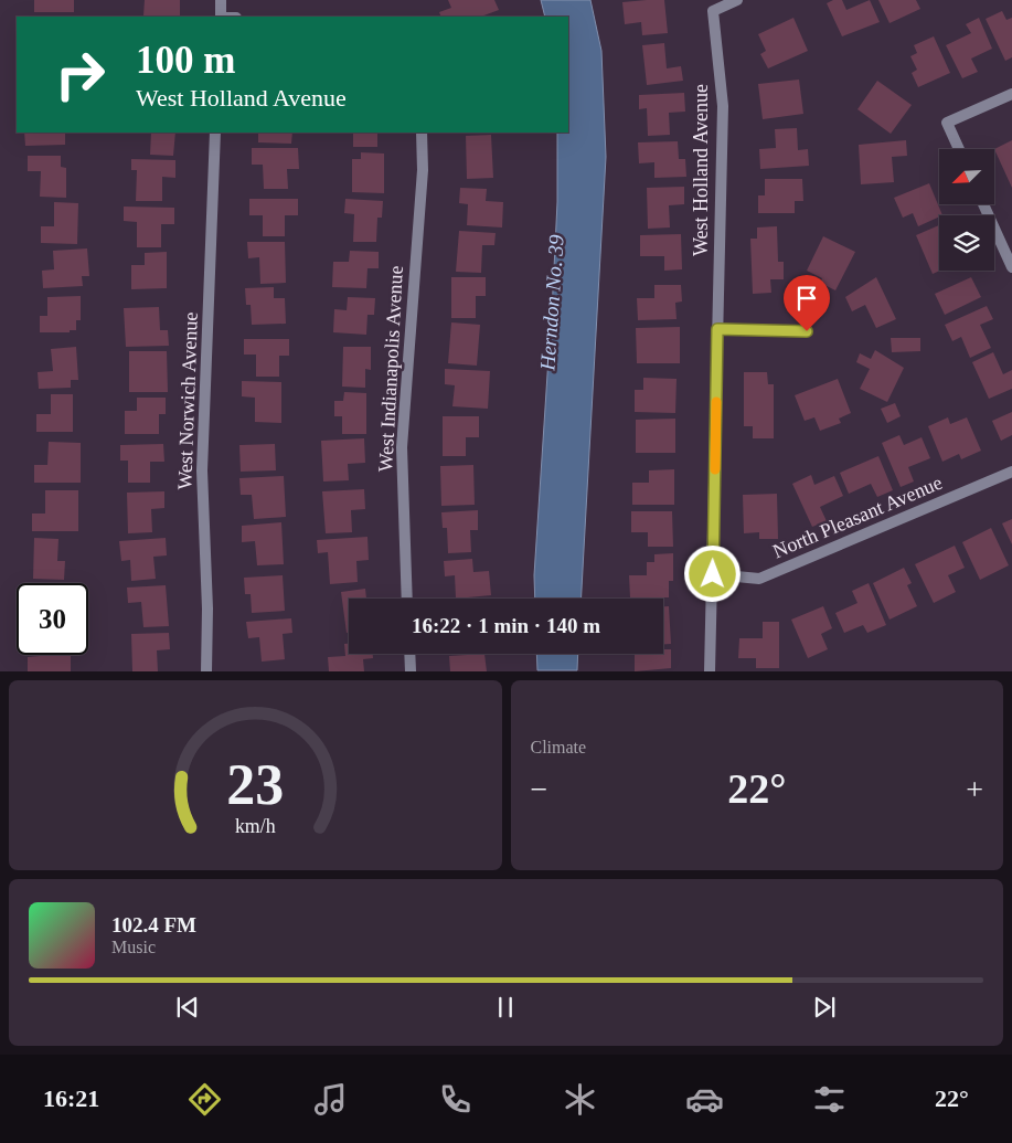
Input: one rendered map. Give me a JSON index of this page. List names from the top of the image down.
{
  "streets": {
    "street": [
      "West Holland Avenue",
      "West Indianapolis Avenue",
      "West Norwich Avenue",
      "North Pleasant Avenue"
    ]
  },
  "crossings": [
    ["West Holland Avenue", "North Pleasant Avenue"]
  ],
  "water": ["Herndon No. 39"],
  "north": "bottom left",
  "page": {
    "turn": ["100 m", "West Holland Avenue"],
    "limit": "30",
    "trip": "16:22 · 1 min · 140 m",
    "tile": "Climate",
    "heat": ["−", "22°", "+"],
    "song": ["102.4 FM", "Music"],
    "tabs": ["16:21", "22°"],
    "gauge": ["23", "km/h"]
  }
}
